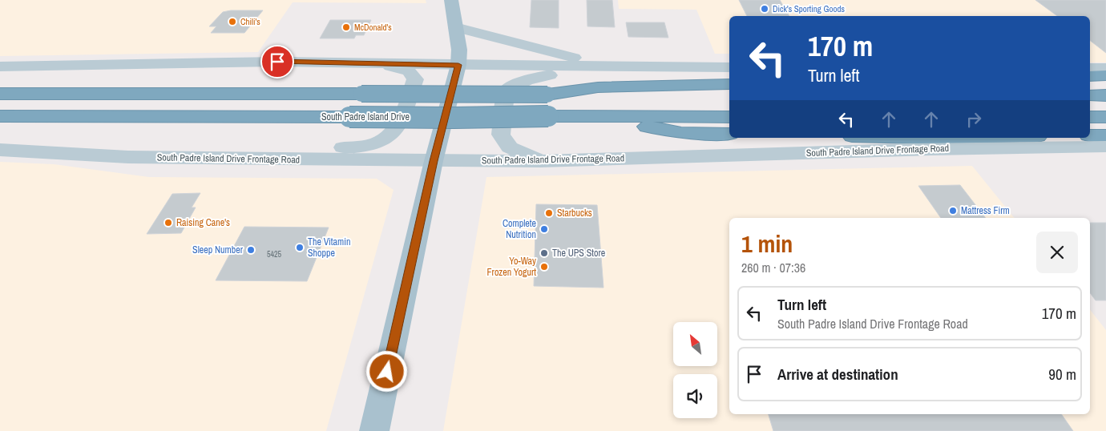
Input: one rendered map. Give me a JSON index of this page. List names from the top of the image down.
{
  "streets": {
    "highway": ["South Padre Island Drive"],
    "main road": ["South Padre Island Drive Frontage Road"]
  },
  "places": [
    "Dick's Sporting Goods",
    "Chili's",
    "McDonald's",
    "Mattress Firm",
    "Starbucks",
    "Raising Cane's",
    "Complete Nutrition",
    "The Vitamin Shoppe",
    "Sleep Number",
    "The UPS Store",
    "Yo-Way Frozen Yogurt"
  ],
  "house_numbers": ["5425"],
  "north": "top left",
  "page": {
    "turn": ["170 m", "Turn left"],
    "heading": ["1 min", "260 m · 07:36"],
    "list": [
      {
        "name": "Turn left",
        "note": "South Padre Island Drive Frontage Road",
        "value": "170 m"
      },
      {
        "name": "Arrive at destination",
        "value": "90 m"
      }
    ]
  }
}
